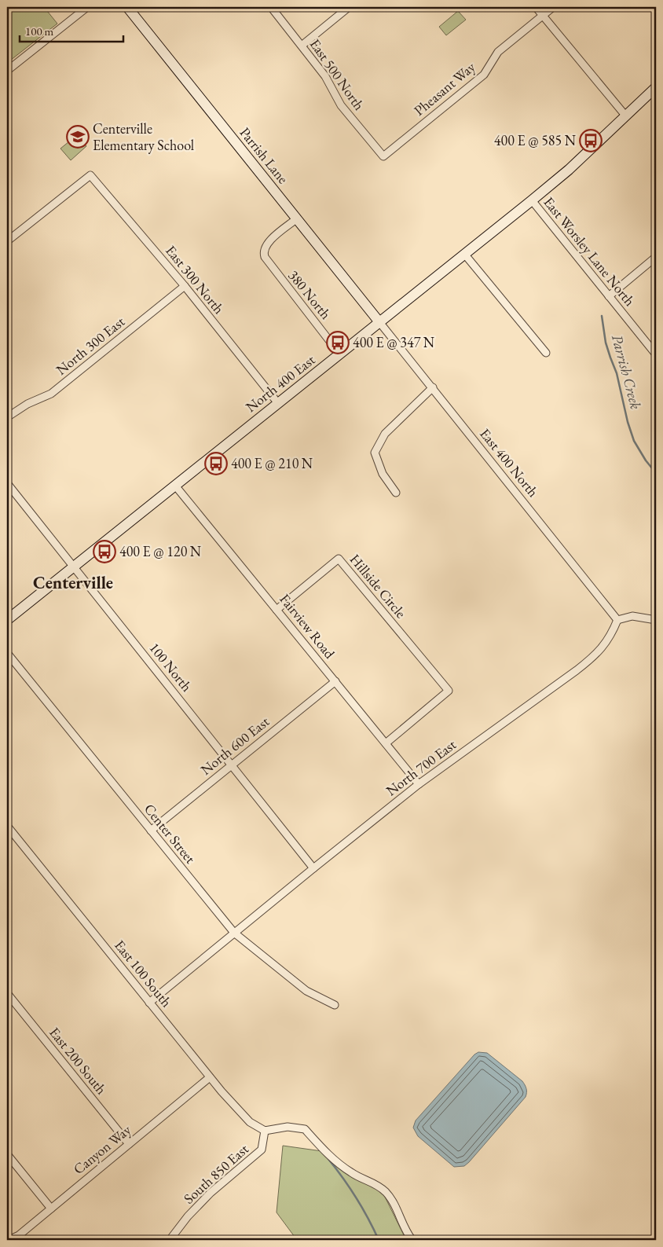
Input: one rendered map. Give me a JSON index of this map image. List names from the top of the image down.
{
  "streets": {
    "street": [
      "East 500 North",
      "Pheasant Way",
      "Parrish Lane",
      "East Worsley Lane North",
      "East 300 North",
      "380 North",
      "North 300 East",
      "North 400 East",
      "East 400 North",
      "Hillside Circle",
      "Fairview Road",
      "100 North",
      "North 600 East",
      "North 700 East",
      "Center Street",
      "East 100 South",
      "East 200 South",
      "Canyon Way",
      "South 850 East"
    ]
  },
  "crossings": [
    ["East 500 North", "Pheasant Way"],
    ["Parrish Lane", "380 North"],
    ["Parrish Lane", "North 400 East"],
    ["Parrish Lane", "East 400 North"],
    ["East Worsley Lane North", "North 400 East"],
    ["East 300 North", "North 300 East"],
    ["East 300 North", "North 400 East"],
    ["380 North", "North 400 East"],
    ["North 400 East", "East 400 North"],
    ["North 400 East", "Fairview Road"],
    ["North 400 East", "100 North"],
    ["East 400 North", "North 700 East"],
    ["Hillside Circle", "Fairview Road"],
    ["Fairview Road", "North 600 East"],
    ["Fairview Road", "North 700 East"],
    ["100 North", "North 600 East"],
    ["100 North", "North 700 East"],
    ["North 600 East", "Center Street"],
    ["North 700 East", "Center Street"],
    ["North 700 East", "East 100 South"],
    ["East 100 South", "Canyon Way"],
    ["East 100 South", "South 850 East"],
    ["East 200 South", "Canyon Way"]
  ],
  "districts": ["Centerville"],
  "water": ["Parrish Creek"],
  "places": {
    "school or university": ["Centerville Elementary School"],
    "bus stop": [
      "400 E @ 585 N",
      "400 E @ 347 N",
      "400 E @ 210 N",
      "400 E @ 120 N"
    ]
  },
  "scale_bar": "100 m"
}
